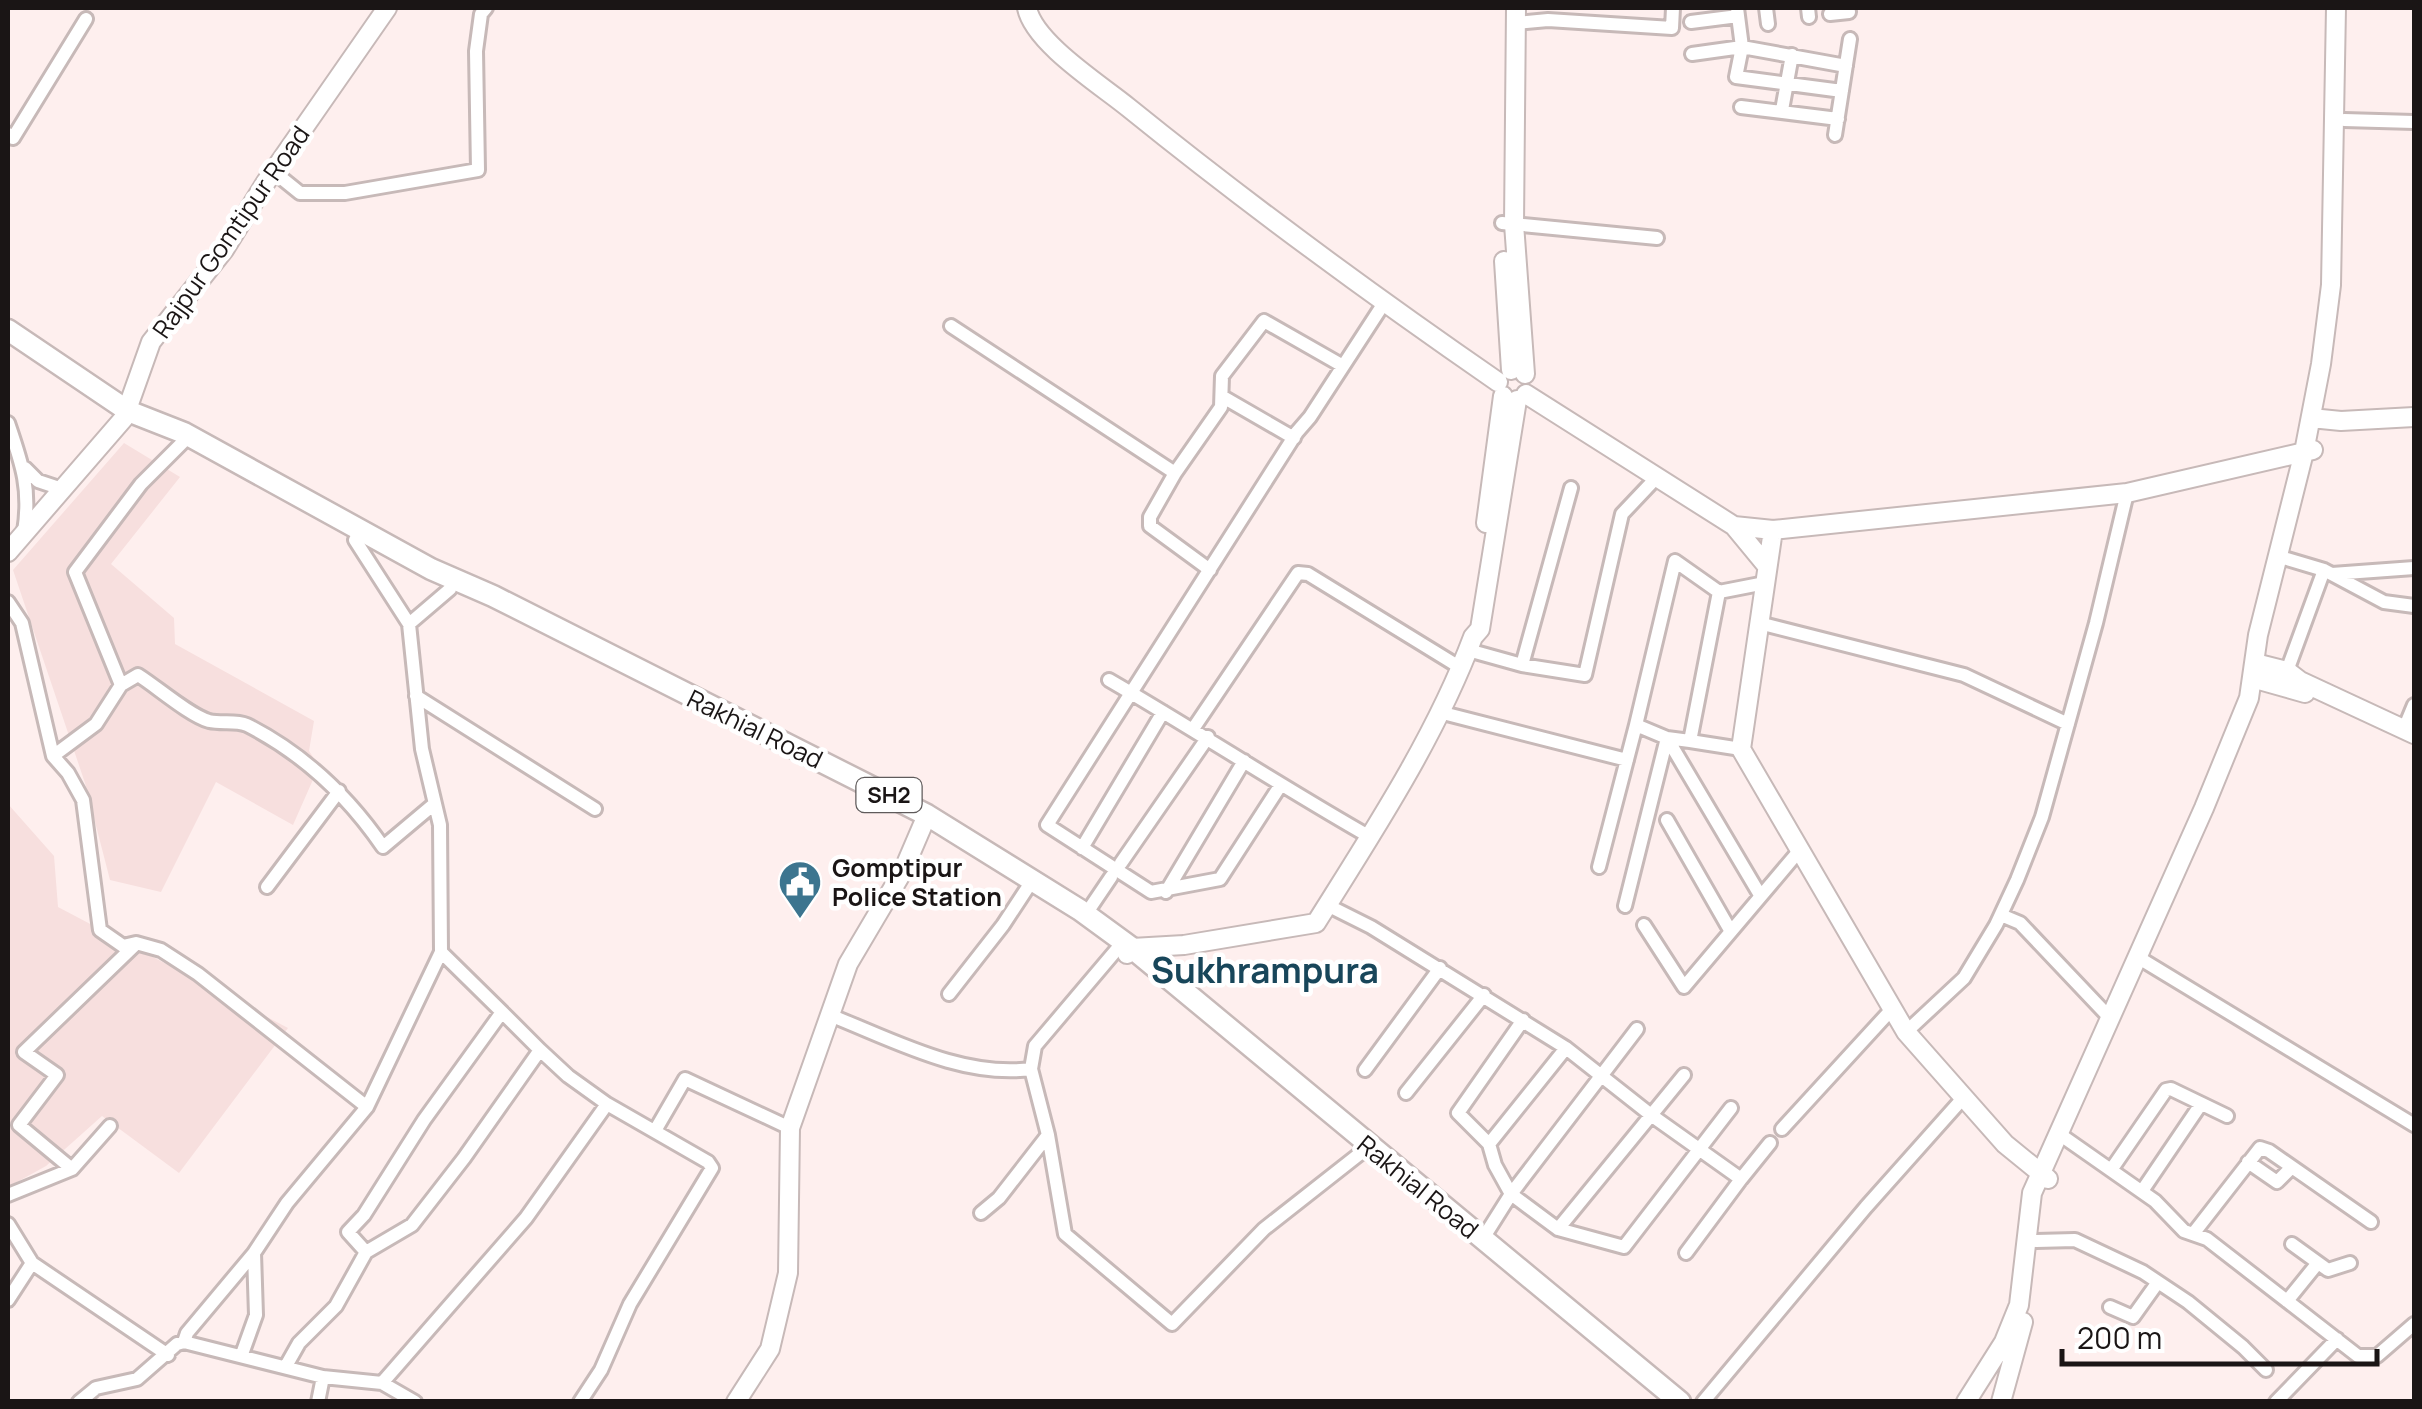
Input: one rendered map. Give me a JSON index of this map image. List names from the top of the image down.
{
  "streets": {
    "main road": ["Rakhial Road", "SH2"],
    "street": ["Rajpur Gomtipur Road"]
  },
  "crossings": [
    ["Rajpur Gomtipur Road", "Rakhial Road"]
  ],
  "districts": ["Sukhrampura"],
  "places": {
    "public building": ["Gomptipur Police Station"]
  },
  "scale_bar": "200 m"
}
